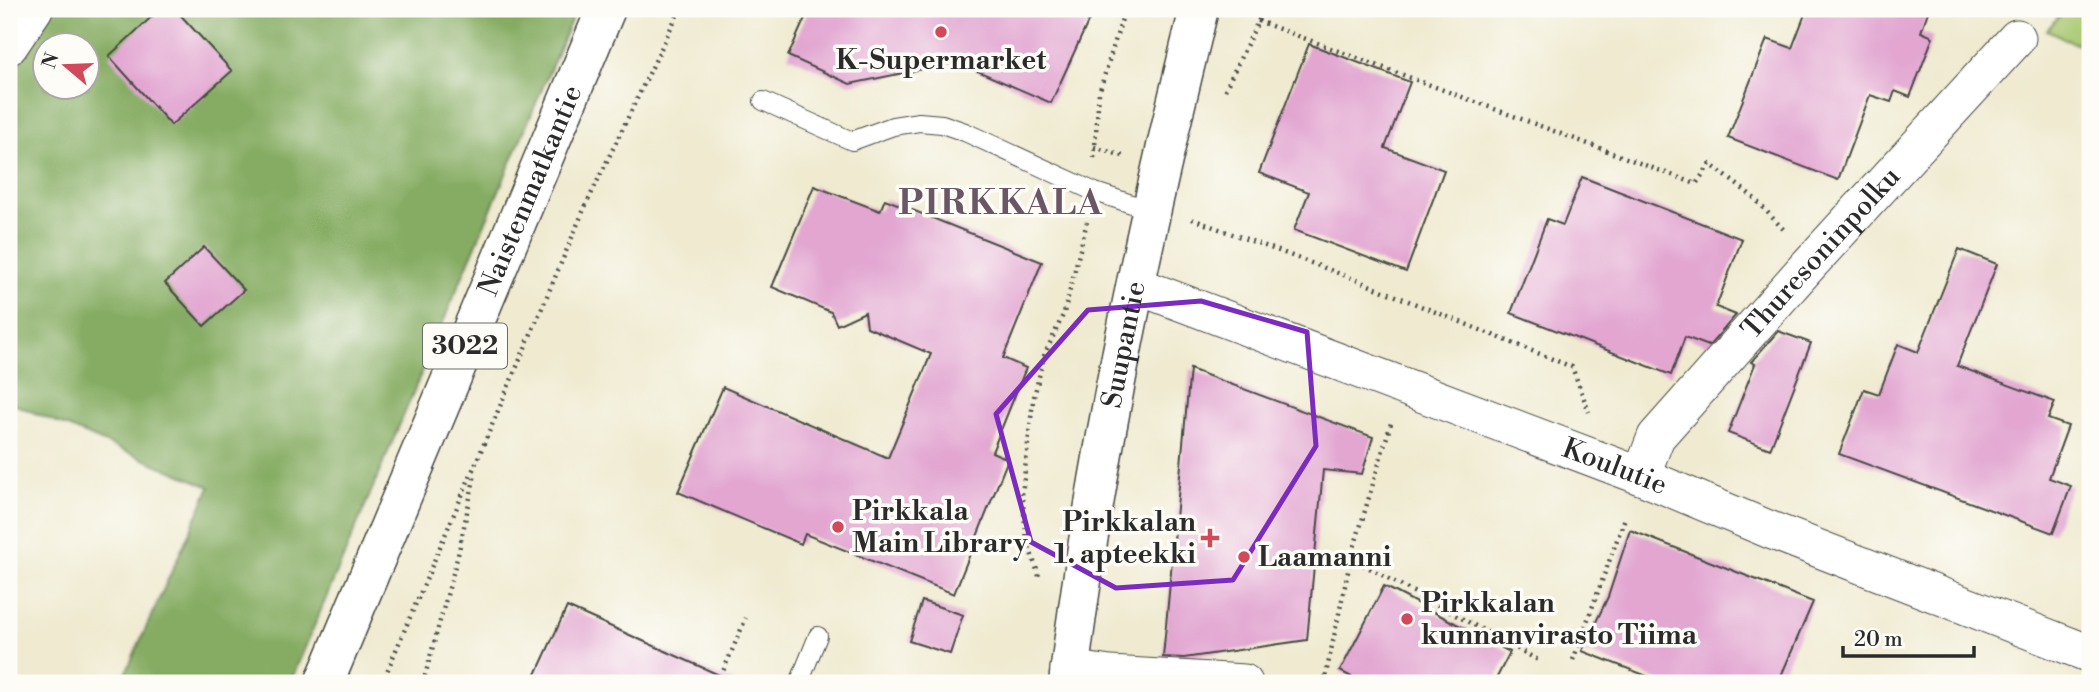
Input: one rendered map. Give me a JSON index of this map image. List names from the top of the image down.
{
  "streets": {
    "main road": ["Naistenmatkantie", "Suupantie", "3022"],
    "street": ["Thuresoninpolku", "Koulutie"]
  },
  "crossings": [
    ["Thuresoninpolku", "Koulutie"],
    ["Suupantie", "Koulutie"]
  ],
  "districts": ["PIRKKALA"],
  "places": {
    "other": [
      "K-Supermarket",
      "Pirkkala Main Library",
      "Laamanni",
      "Pirkkalan kunnanvirasto Tiima"
    ],
    "health": ["Pirkkalan 1. apteekki"]
  },
  "scale_bar": "20 m",
  "north": "left"
}
